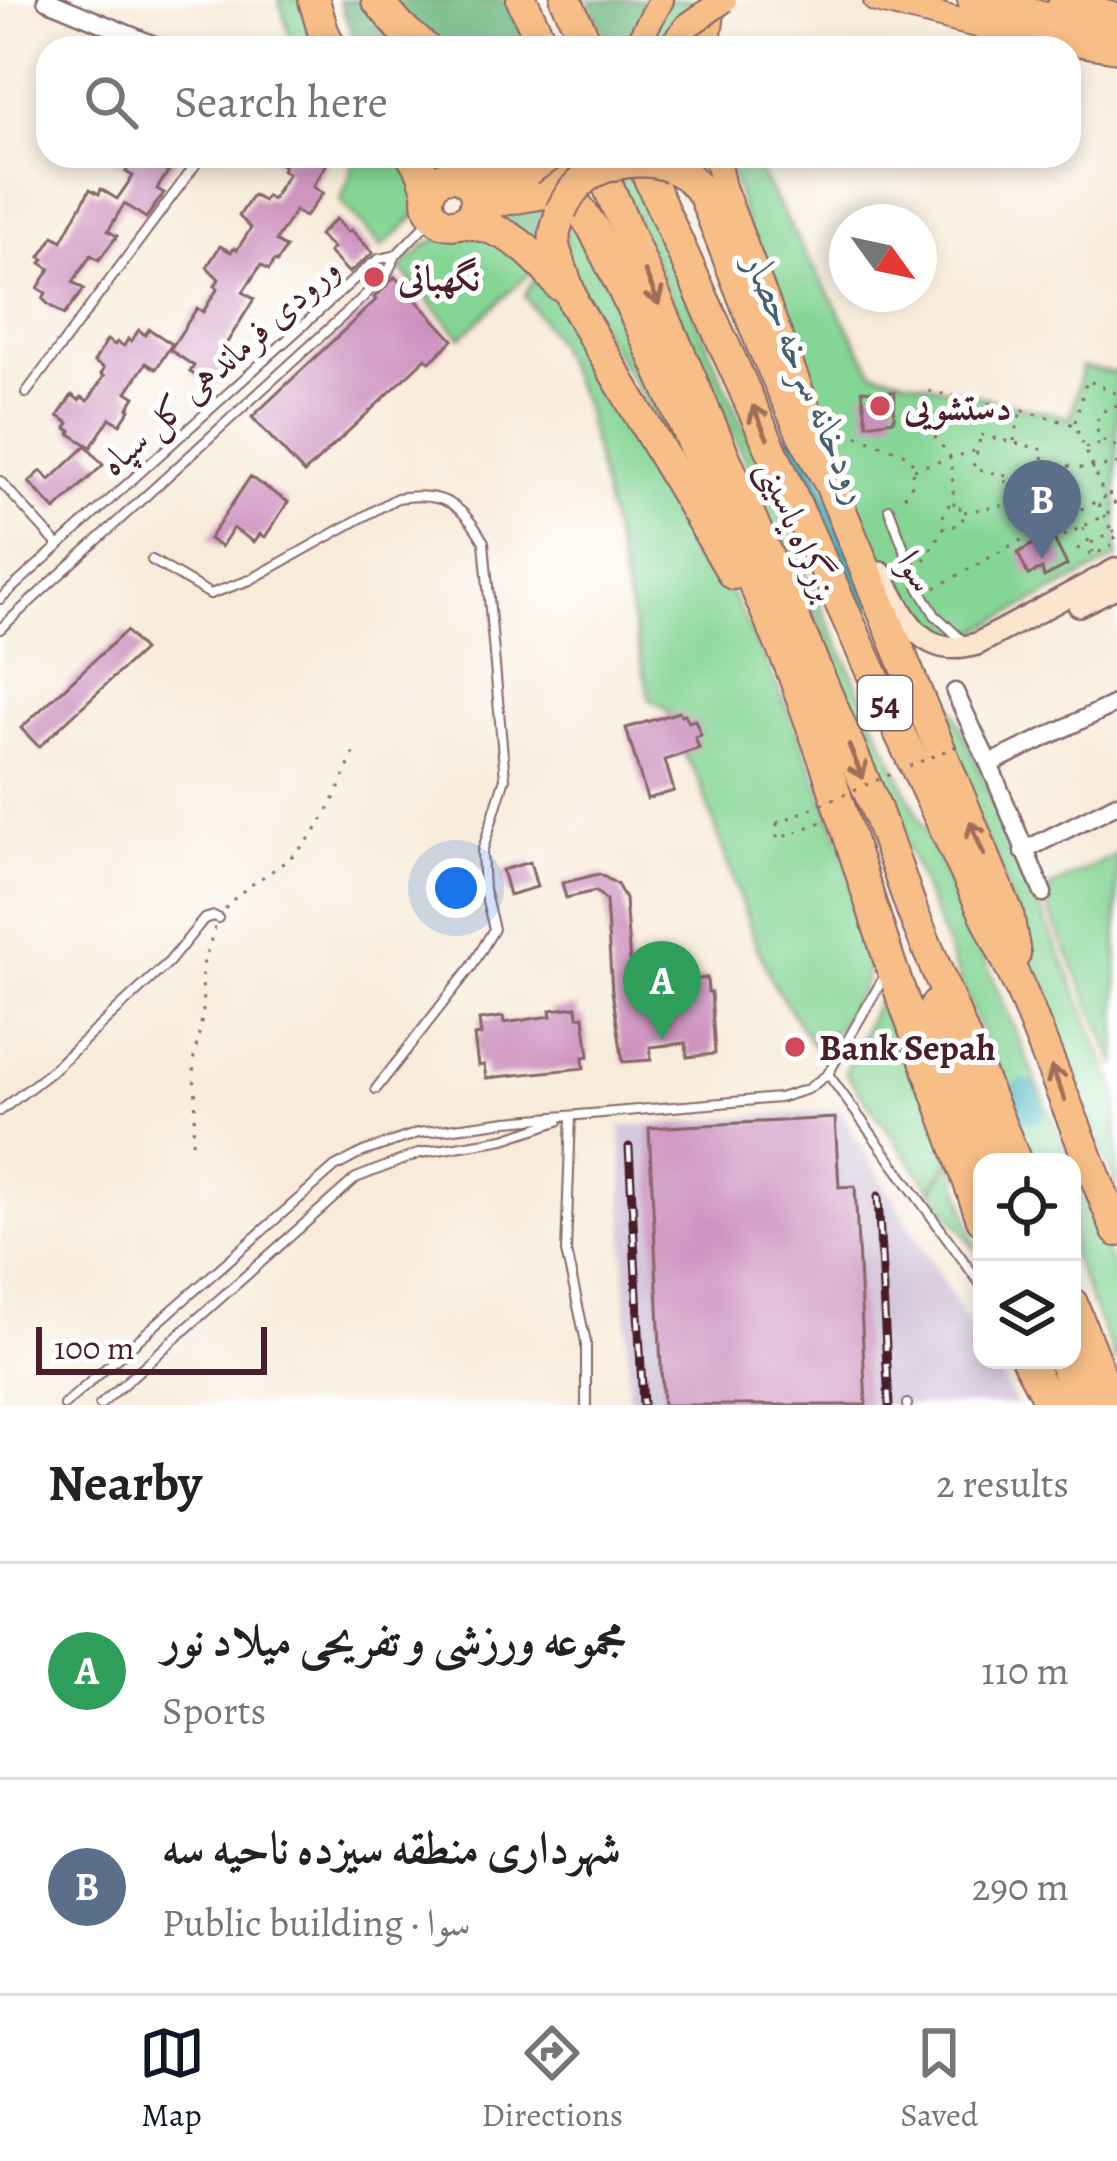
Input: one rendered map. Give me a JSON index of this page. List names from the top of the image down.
{
  "streets": {
    "highway": ["بزرگراه یاسینی", "54"],
    "main road": ["سوا"],
    "lane": ["ورودی فرماندهی کل سپاه"]
  },
  "crossings": [
    ["بزرگراه یاسینی", "54"]
  ],
  "water": ["رودخانه سرخه حصار"],
  "places": ["نگهبانی", "دستشویی", "Bank Sepah"],
  "scale_bar": "100 m",
  "north": "bottom right",
  "page": {
    "search": "Search here",
    "pins": ["B", "A"],
    "scale": "100 m",
    "heading": ["Nearby", "2 results"],
    "list": [
      {
        "mark": "A",
        "name": "مجموعه ورزشی و تفریحی میلاد نور",
        "note": "Sports",
        "value": "110 m"
      },
      {
        "mark": "B",
        "name": "شهرداری منطقه سیزده ناحیه سه",
        "note": "Public building · سوا",
        "value": "290 m"
      }
    ],
    "nav": ["Map", "Directions", "Saved"]
  }
}
